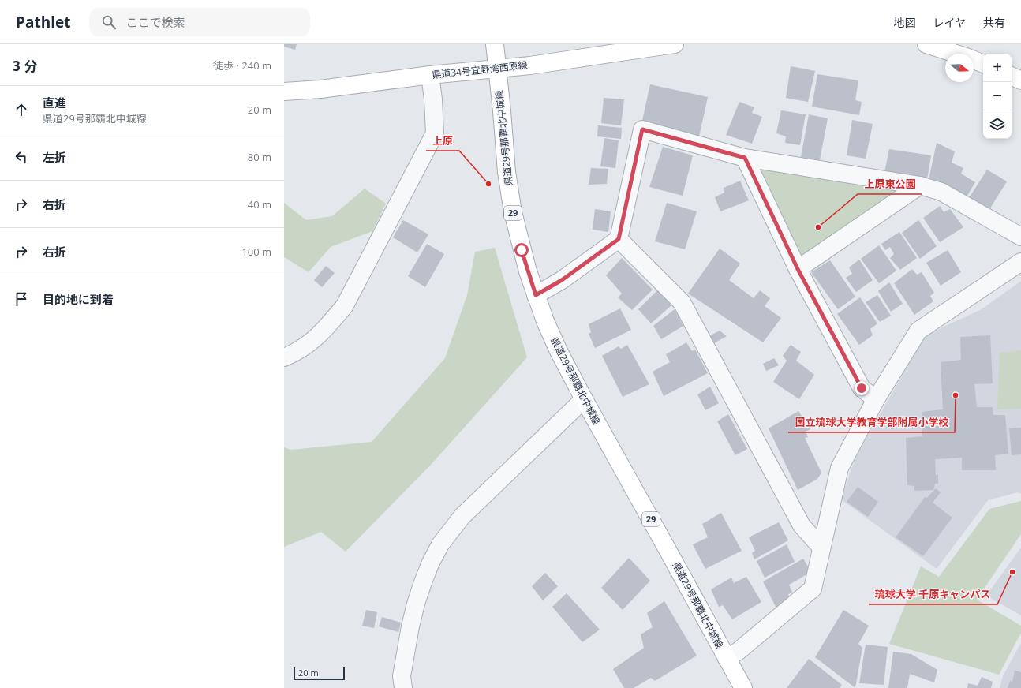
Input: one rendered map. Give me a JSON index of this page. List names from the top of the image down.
{
  "streets": {
    "main road": ["県道34号宜野湾西原線", "県道29号那覇北中城線", "29"]
  },
  "crossings": [
    ["県道34号宜野湾西原線", "県道29号那覇北中城線"]
  ],
  "places": [
    "上原",
    "上原東公園",
    "国立琉球大学教育学部附属小学校",
    "琉球大学 千原キャンパス"
  ],
  "scale_bar": "20 m",
  "north": "right",
  "page": {
    "header": "Pathlet",
    "search": "ここで検索",
    "nav": ["地図", "レイヤ", "共有"],
    "heading": ["3 分", "徒歩 · 240 m"],
    "map_buttons": ["+", "−"],
    "list": [
      ["直進", "県道29号那覇北中城線", "20 m"],
      ["左折", "80 m"],
      ["右折", "40 m"],
      ["右折", "100 m"],
      "目的地に到着"
    ],
    "scale": "20 m"
  }
}
